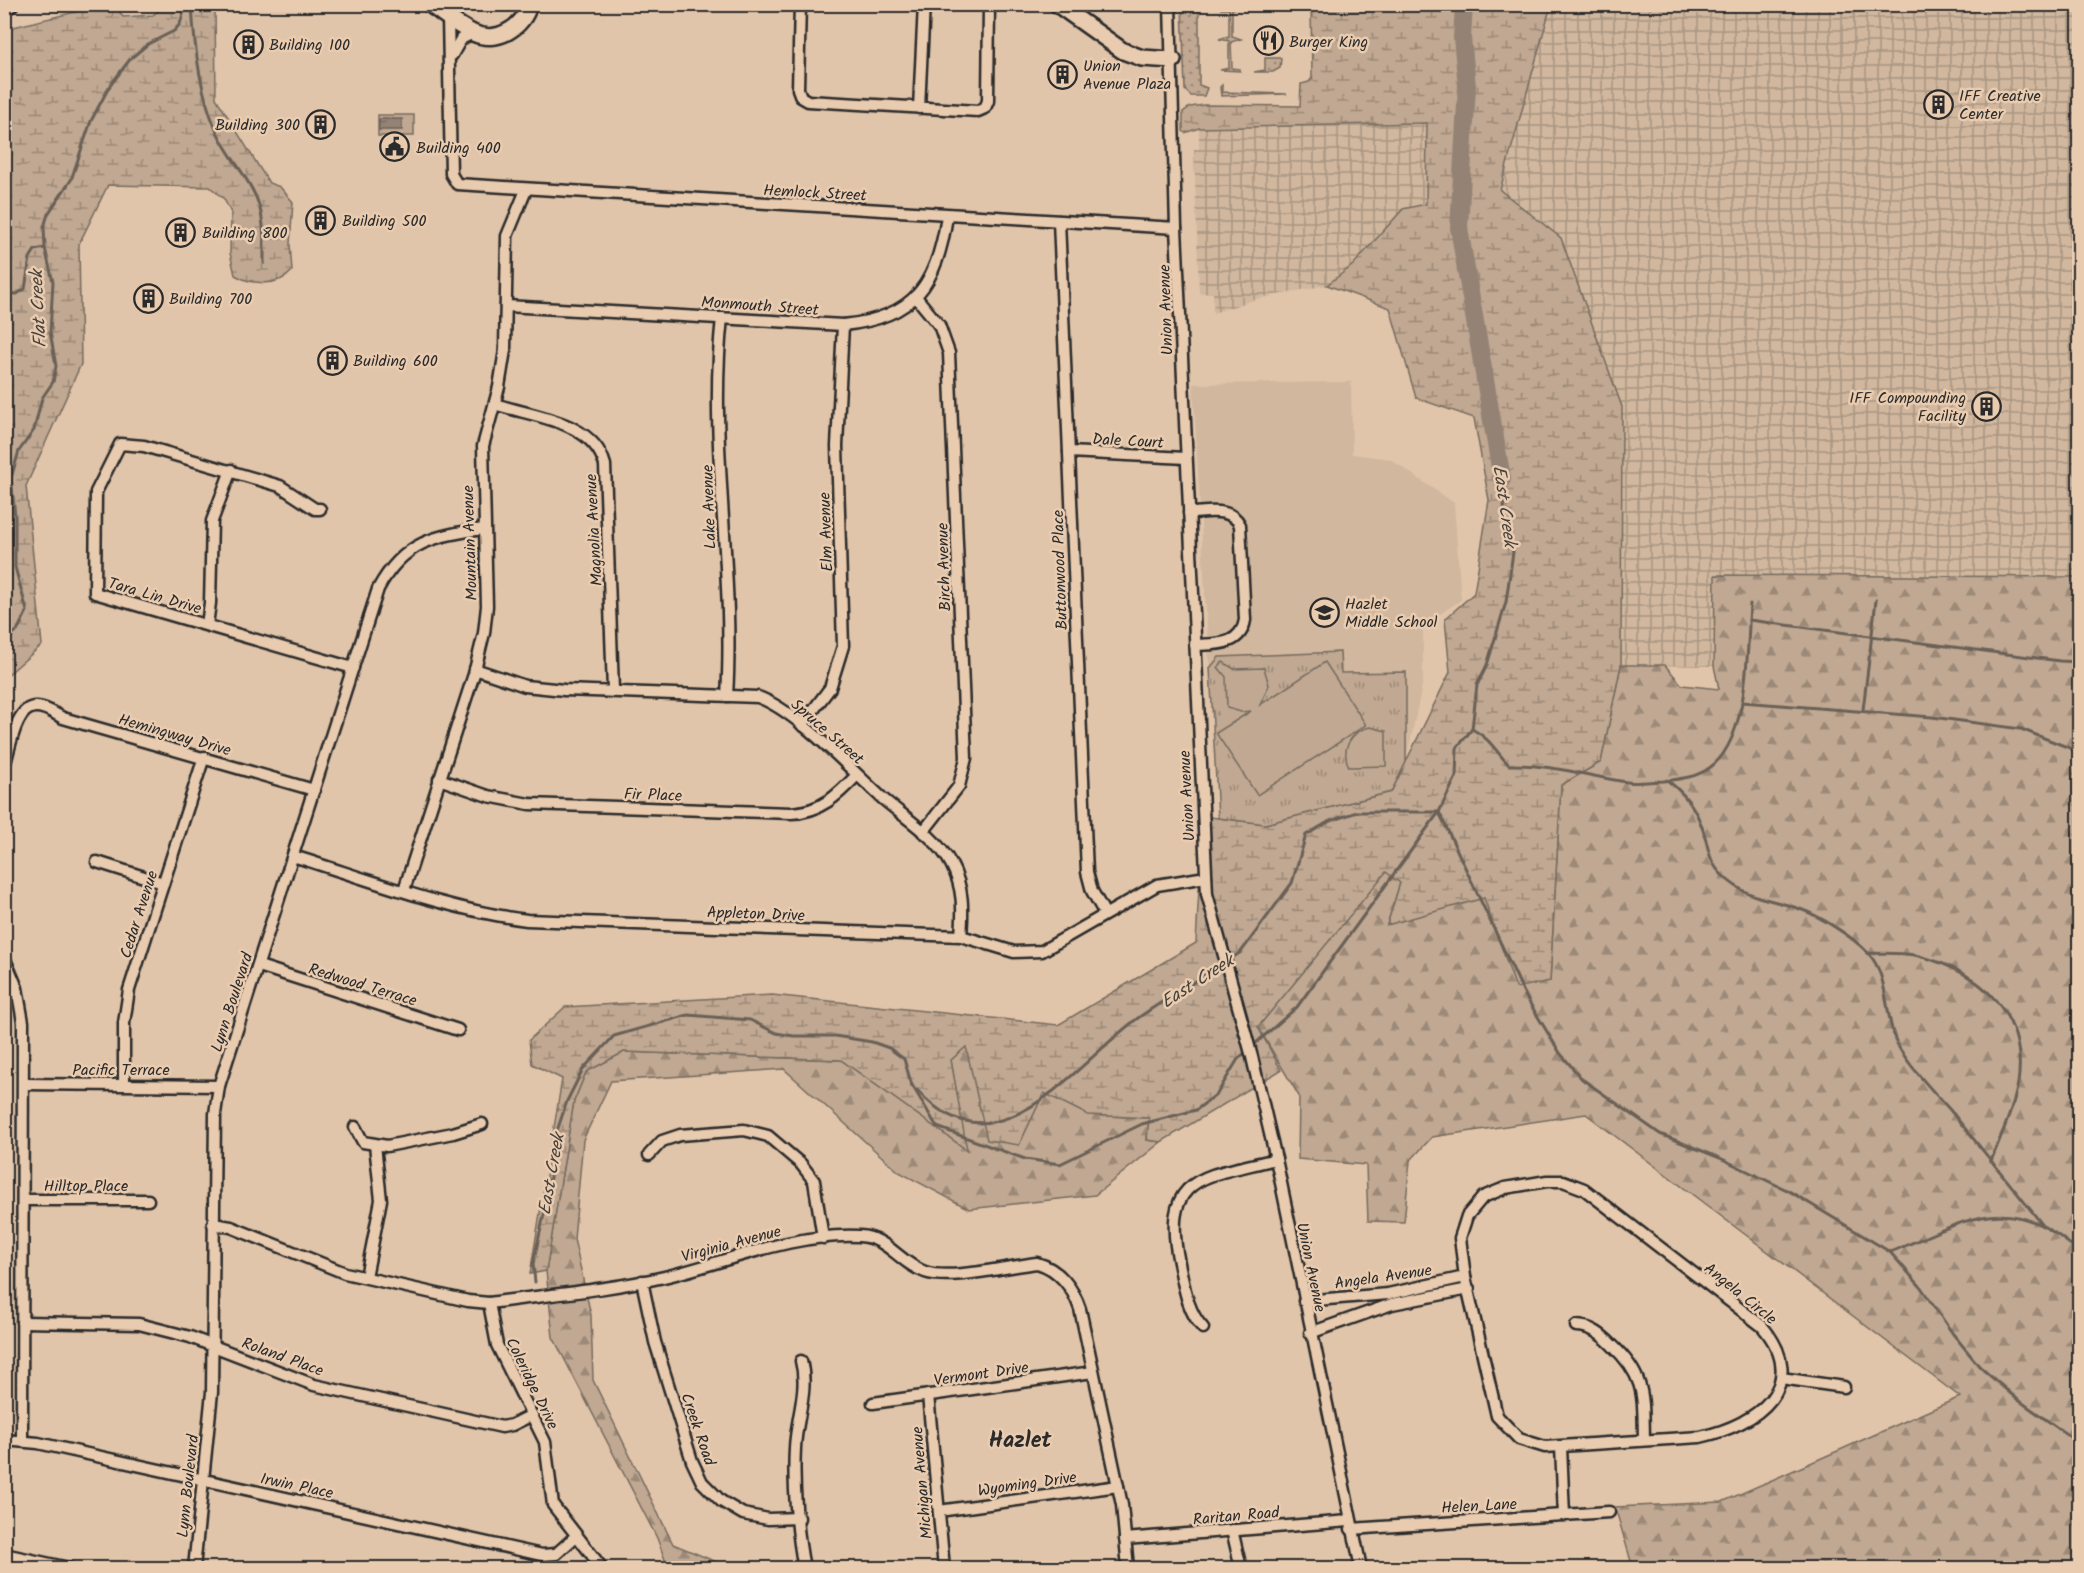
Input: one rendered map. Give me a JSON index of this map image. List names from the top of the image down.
{
  "streets": {
    "street": [
      "Hemlock Street",
      "Monmouth Street",
      "Union Avenue",
      "Dale Court",
      "Lake Avenue",
      "Magnolia Avenue",
      "Elm Avenue",
      "Mountain Avenue",
      "Birch Avenue",
      "Buttonwood Place",
      "Tara Lin Drive",
      "Spruce Street",
      "Hemingway Drive",
      "Fir Place",
      "Appleton Drive",
      "Cedar Avenue",
      "Redwood Terrace",
      "Lynn Boulevard",
      "Pacific Terrace",
      "Hilltop Place",
      "Virginia Avenue",
      "Angela Avenue",
      "Angela Circle",
      "Roland Place",
      "Vermont Drive",
      "Coleridge Drive",
      "Creek Road",
      "Michigan Avenue",
      "Wyoming Drive",
      "Irwin Place",
      "Helen Lane",
      "Raritan Road"
    ]
  },
  "crossings": [
    ["Hemlock Street", "Monmouth Street"],
    ["Hemlock Street", "Union Avenue"],
    ["Hemlock Street", "Mountain Avenue"],
    ["Hemlock Street", "Buttonwood Place"],
    ["Monmouth Street", "Lake Avenue"],
    ["Monmouth Street", "Elm Avenue"],
    ["Monmouth Street", "Mountain Avenue"],
    ["Monmouth Street", "Birch Avenue"],
    ["Union Avenue", "Dale Court"],
    ["Union Avenue", "Appleton Drive"],
    ["Union Avenue", "Angela Avenue"],
    ["Union Avenue", "Helen Lane"],
    ["Union Avenue", "Raritan Road"],
    ["Dale Court", "Buttonwood Place"],
    ["Lake Avenue", "Spruce Street"],
    ["Magnolia Avenue", "Mountain Avenue"],
    ["Magnolia Avenue", "Spruce Street"],
    ["Elm Avenue", "Spruce Street"],
    ["Mountain Avenue", "Spruce Street"],
    ["Mountain Avenue", "Fir Place"],
    ["Mountain Avenue", "Appleton Drive"],
    ["Mountain Avenue", "Lynn Boulevard"],
    ["Birch Avenue", "Spruce Street"],
    ["Buttonwood Place", "Appleton Drive"],
    ["Tara Lin Drive", "Lynn Boulevard"],
    ["Spruce Street", "Fir Place"],
    ["Spruce Street", "Appleton Drive"],
    ["Hemingway Drive", "Cedar Avenue"],
    ["Hemingway Drive", "Lynn Boulevard"],
    ["Appleton Drive", "Lynn Boulevard"],
    ["Cedar Avenue", "Pacific Terrace"],
    ["Redwood Terrace", "Lynn Boulevard"],
    ["Lynn Boulevard", "Pacific Terrace"],
    ["Lynn Boulevard", "Virginia Avenue"],
    ["Lynn Boulevard", "Roland Place"],
    ["Lynn Boulevard", "Irwin Place"],
    ["Virginia Avenue", "Vermont Drive"],
    ["Virginia Avenue", "Coleridge Drive"],
    ["Virginia Avenue", "Creek Road"],
    ["Virginia Avenue", "Wyoming Drive"],
    ["Virginia Avenue", "Raritan Road"],
    ["Angela Avenue", "Angela Circle"],
    ["Roland Place", "Coleridge Drive"],
    ["Vermont Drive", "Michigan Avenue"],
    ["Coleridge Drive", "Irwin Place"],
    ["Michigan Avenue", "Wyoming Drive"],
    ["Helen Lane", "Raritan Road"]
  ],
  "districts": ["Hazlet"],
  "water": ["Flat Creek", "East Creek"],
  "places": {
    "restaurant": ["Burger King"],
    "building": [
      "Building 100",
      "Union Avenue Plaza",
      "IFF Creative Center",
      "Building 300",
      "Building 500",
      "Building 800",
      "Building 700",
      "Building 600",
      "IFF Compounding Facility"
    ],
    "public building": ["Building 400"],
    "school or university": ["Hazlet Middle School"]
  }
}
